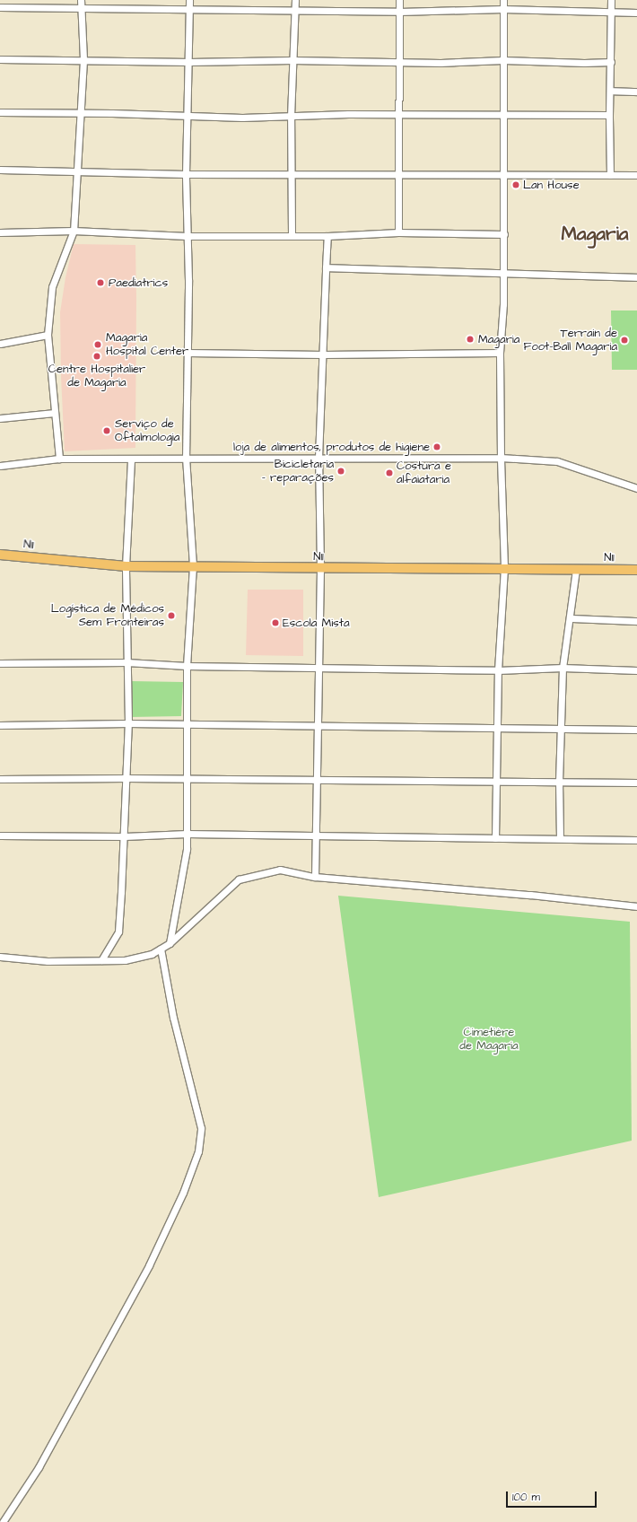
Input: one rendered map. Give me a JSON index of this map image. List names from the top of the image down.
{
  "streets": {
    "main road": ["N11"]
  },
  "districts": ["Magaria"],
  "parks": ["Cimetière de Magaria"],
  "places": [
    "Lan House",
    "Paediatrics",
    "Magaria",
    "Terrain de Foot-Ball Magaria",
    "Magaria Hospital Center",
    "Centre Hospitalier de Magaria",
    "Serviço de Oftalmologia",
    "loja de alimentos, produtos de higiene",
    "Bicicletaria - reparações",
    "Costura e alfaiataria",
    "Logística de Médicos Sem Fronteiras",
    "Escola Mista"
  ],
  "scale_bar": "100 m"
}
